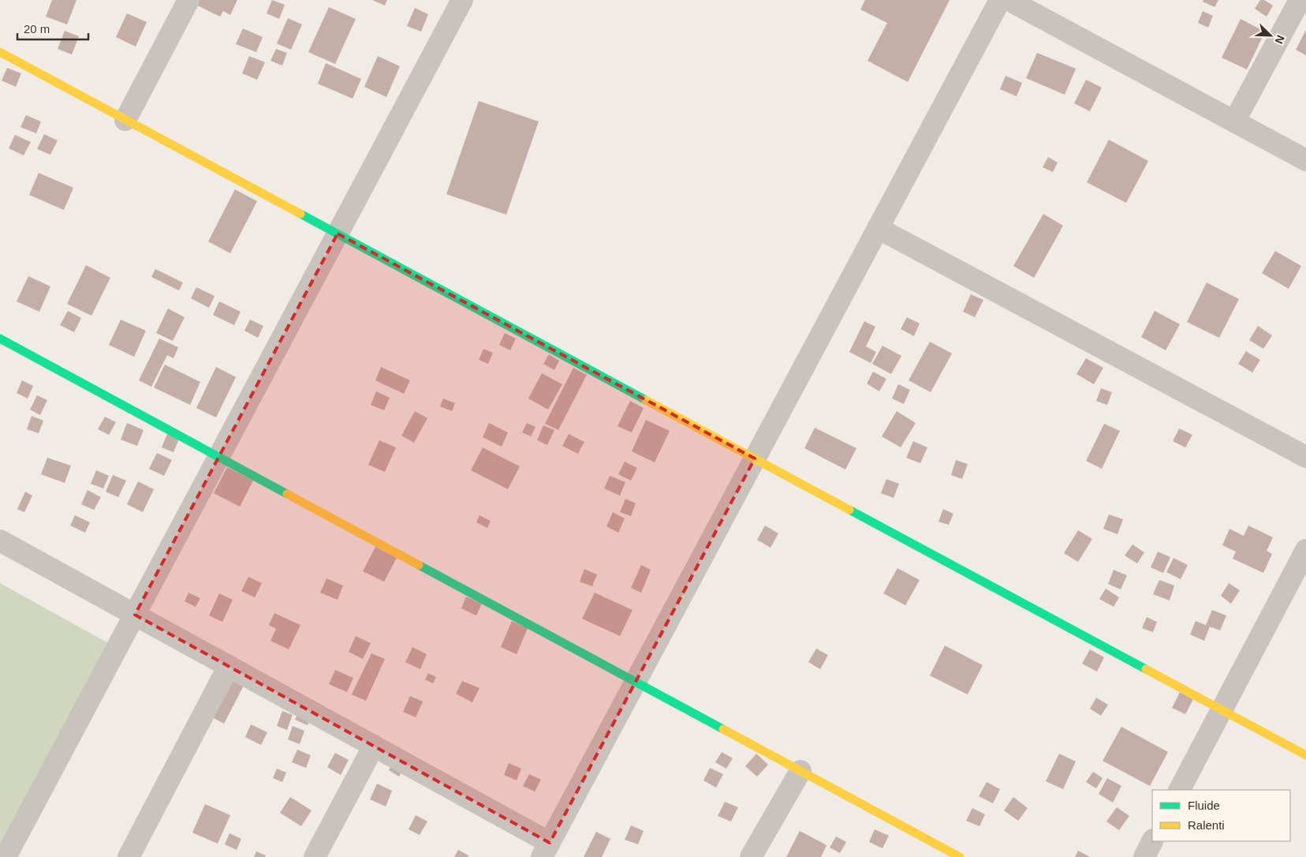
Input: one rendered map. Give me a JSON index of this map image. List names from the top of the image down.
{
  "legend": ["Fluide", "Ralenti"],
  "scale_bar": "20 m",
  "north": "bottom right"
}
